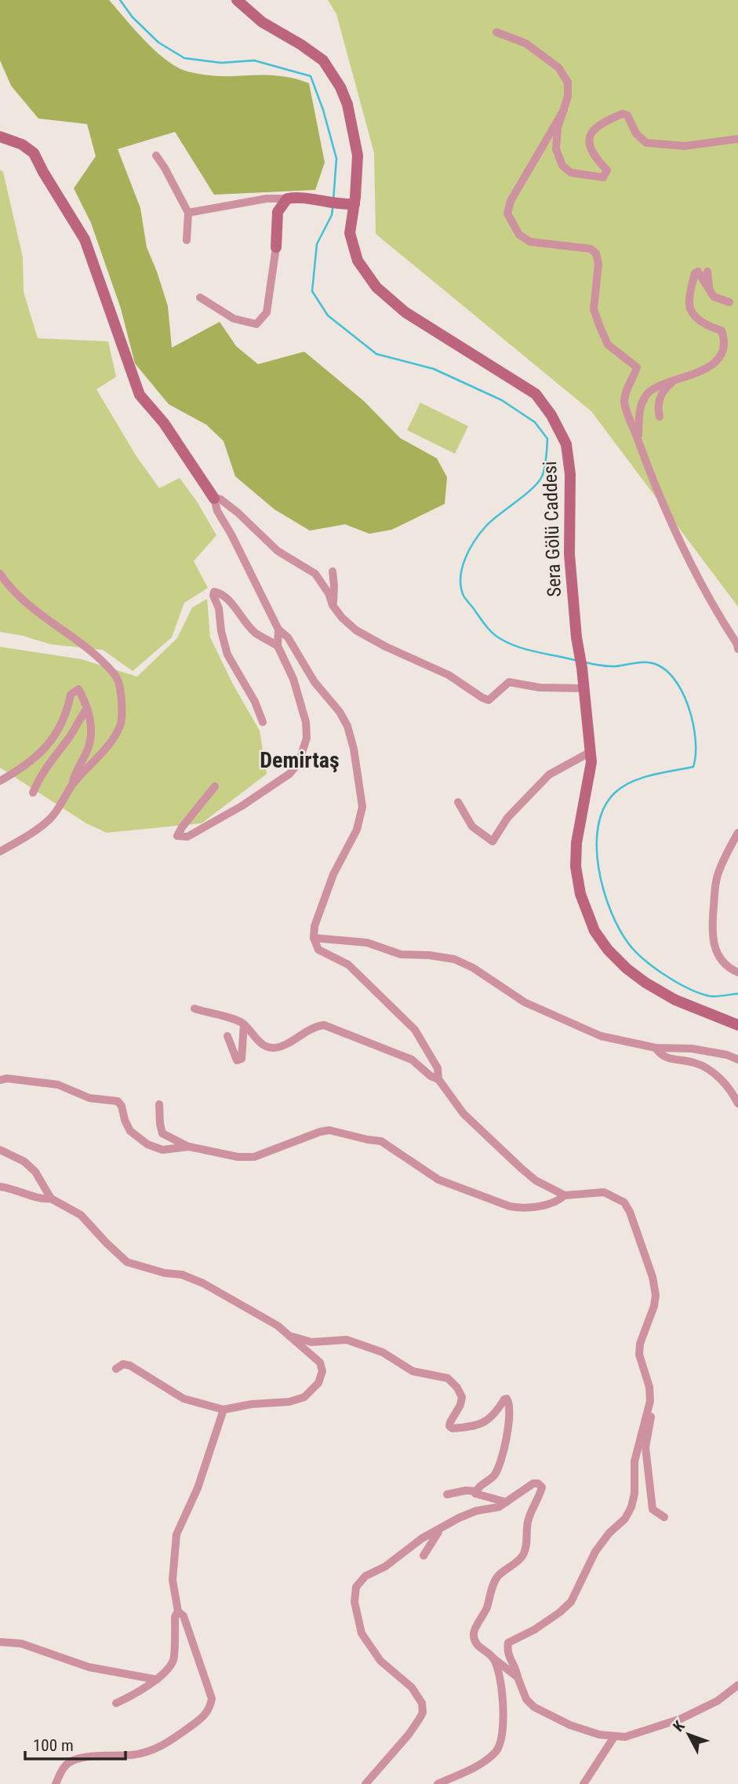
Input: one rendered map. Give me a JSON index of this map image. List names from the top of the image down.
{
  "streets": {
    "main road": ["Sera Gölü Caddesi"]
  },
  "districts": ["Demirtaş"],
  "scale_bar": "100 m",
  "north": "top left"
}
